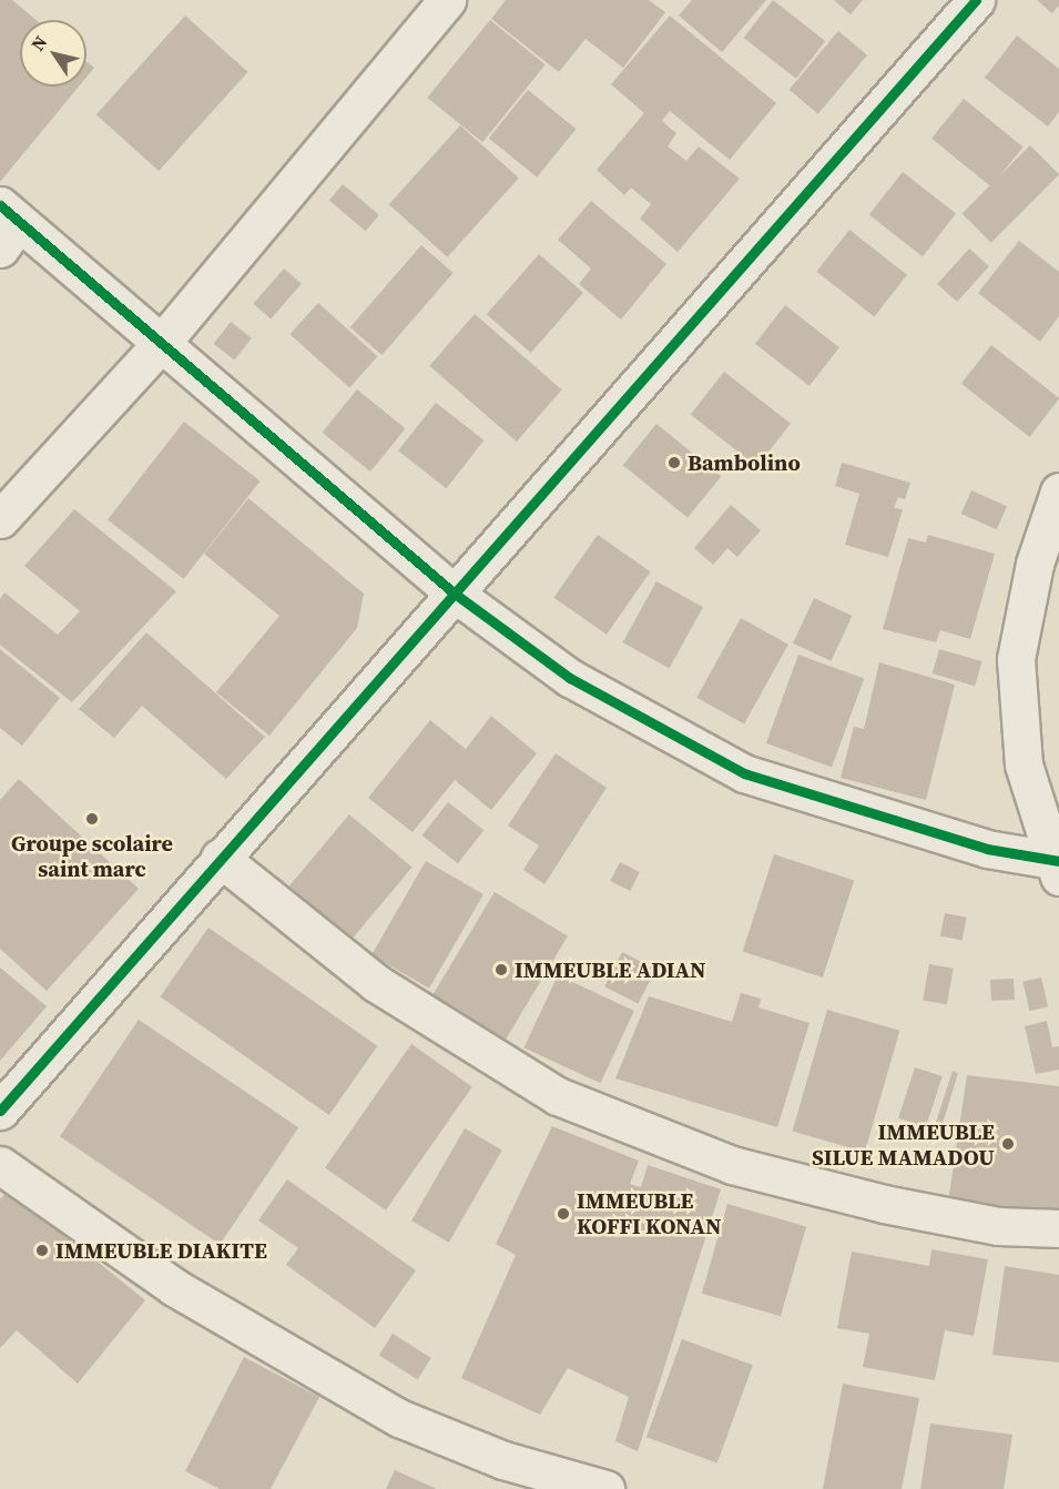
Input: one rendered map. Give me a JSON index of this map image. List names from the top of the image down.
{
  "places": [
    "Bambolino",
    "Groupe scolaire saint marc",
    "IMMEUBLE ADIAN",
    "IMMEUBLE SILUE MAMADOU",
    "IMMEUBLE KOFFI KONAN",
    "IMMEUBLE DIAKITE"
  ],
  "north": "top left"
}
